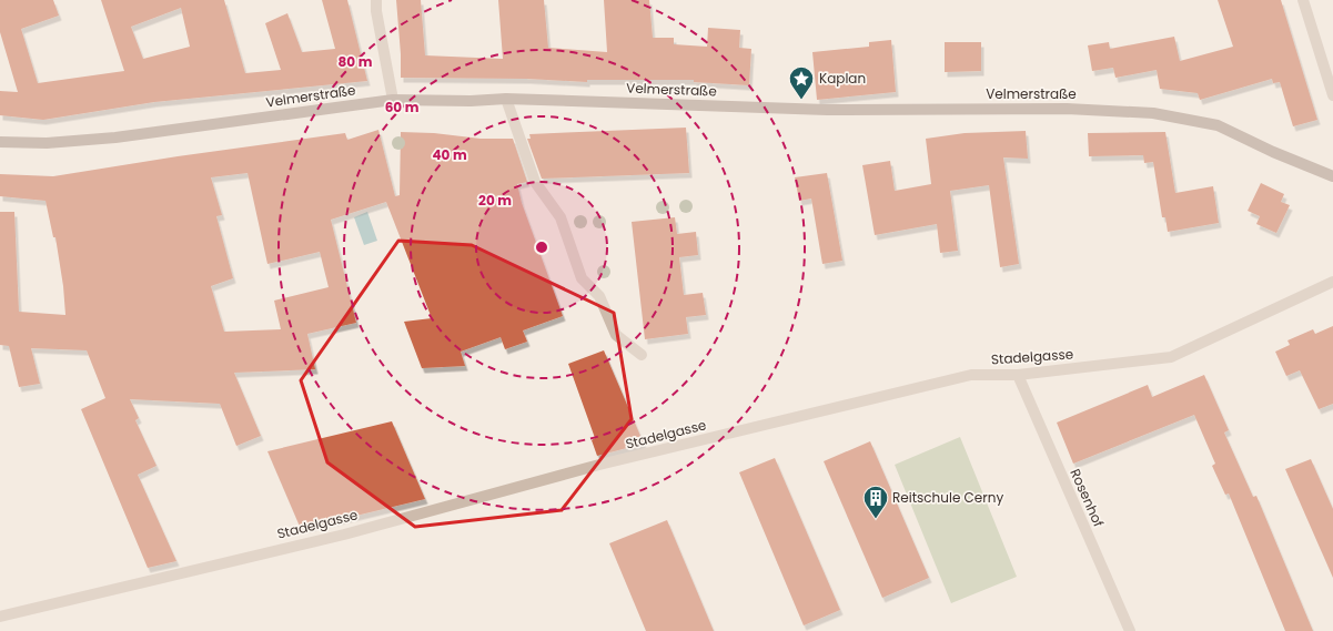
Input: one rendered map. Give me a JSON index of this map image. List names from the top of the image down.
{
  "streets": {
    "street": ["Velmerstraße", "Stadelgasse", "Rosenhof"]
  },
  "crossings": [
    ["Stadelgasse", "Rosenhof"]
  ],
  "places": {
    "place": ["Kaplan"],
    "building": ["Reitschule Cerny"]
  },
  "rings": [
    "80 m",
    "60 m",
    "40 m",
    "20 m"
  ]
}
